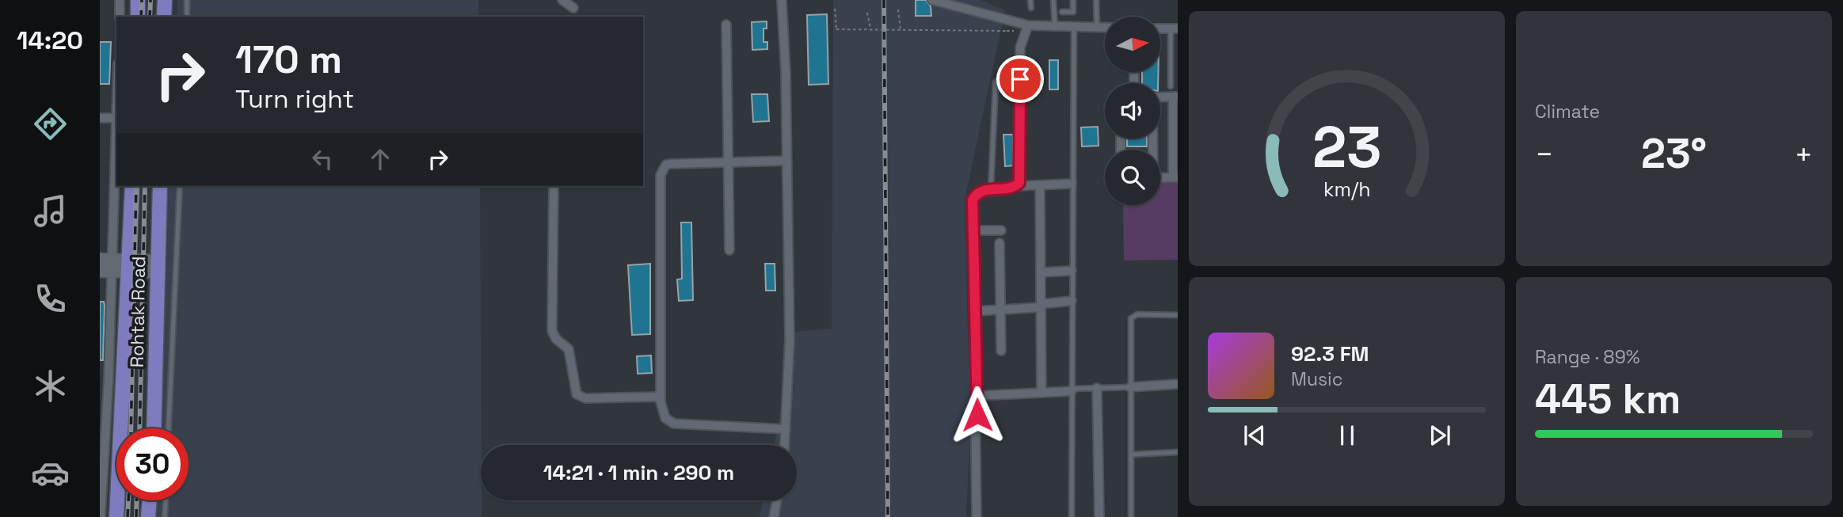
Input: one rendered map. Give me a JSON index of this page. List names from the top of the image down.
{
  "streets": {
    "main road": ["Rohtak Road"]
  },
  "north": "right",
  "page": {
    "tabs": "14:20",
    "tile": [
      "Climate",
      ["Range · 89%", "445 km"]
    ],
    "turn": ["170 m", "Turn right"],
    "heat": ["−", "23°", "+"],
    "song": ["92.3 FM", "Music"],
    "limit": "30",
    "trip": "14:21 · 1 min · 290 m",
    "gauge": ["23", "km/h"]
  }
}
